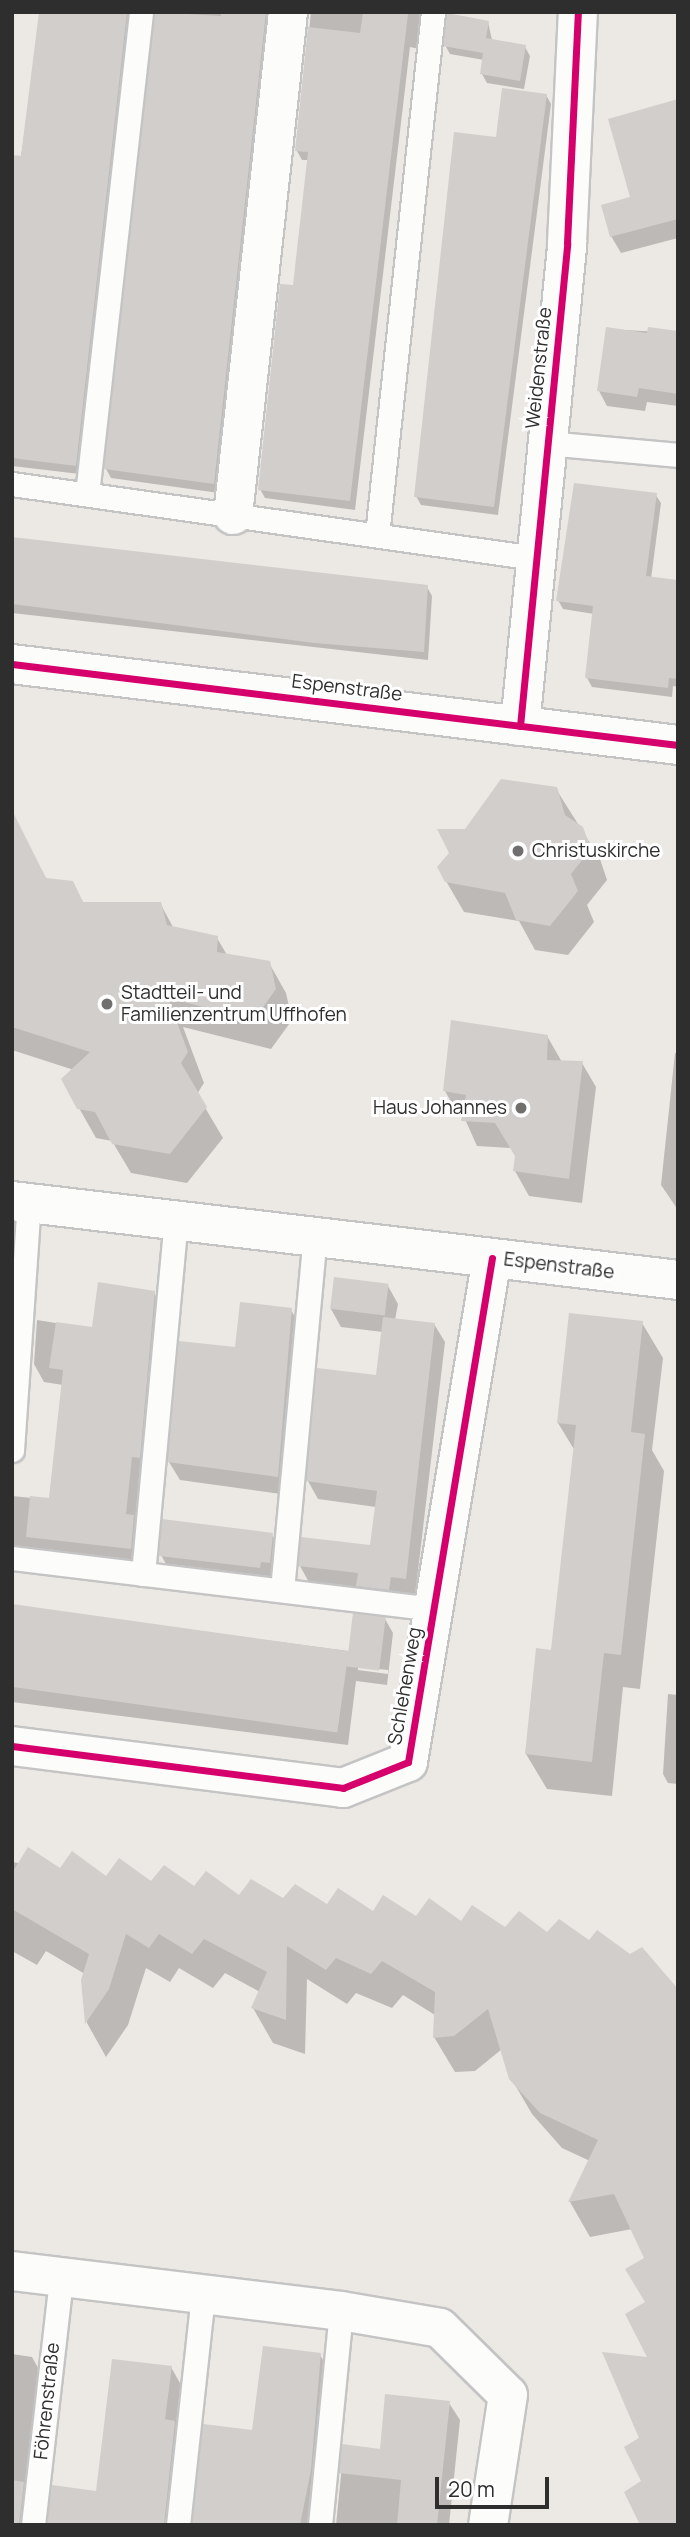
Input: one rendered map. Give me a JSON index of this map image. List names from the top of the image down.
{
  "streets": {
    "street": ["Weidenstraße", "Espenstraße", "Schlehenweg"],
    "lane": ["Föhrenstraße"]
  },
  "crossings": [
    ["Weidenstraße", "Espenstraße"],
    ["Espenstraße", "Schlehenweg"]
  ],
  "places": ["Christuskirche", "Stadtteil- und Familienzentrum Uffhofen", "Haus Johannes"],
  "scale_bar": "20 m"
}
